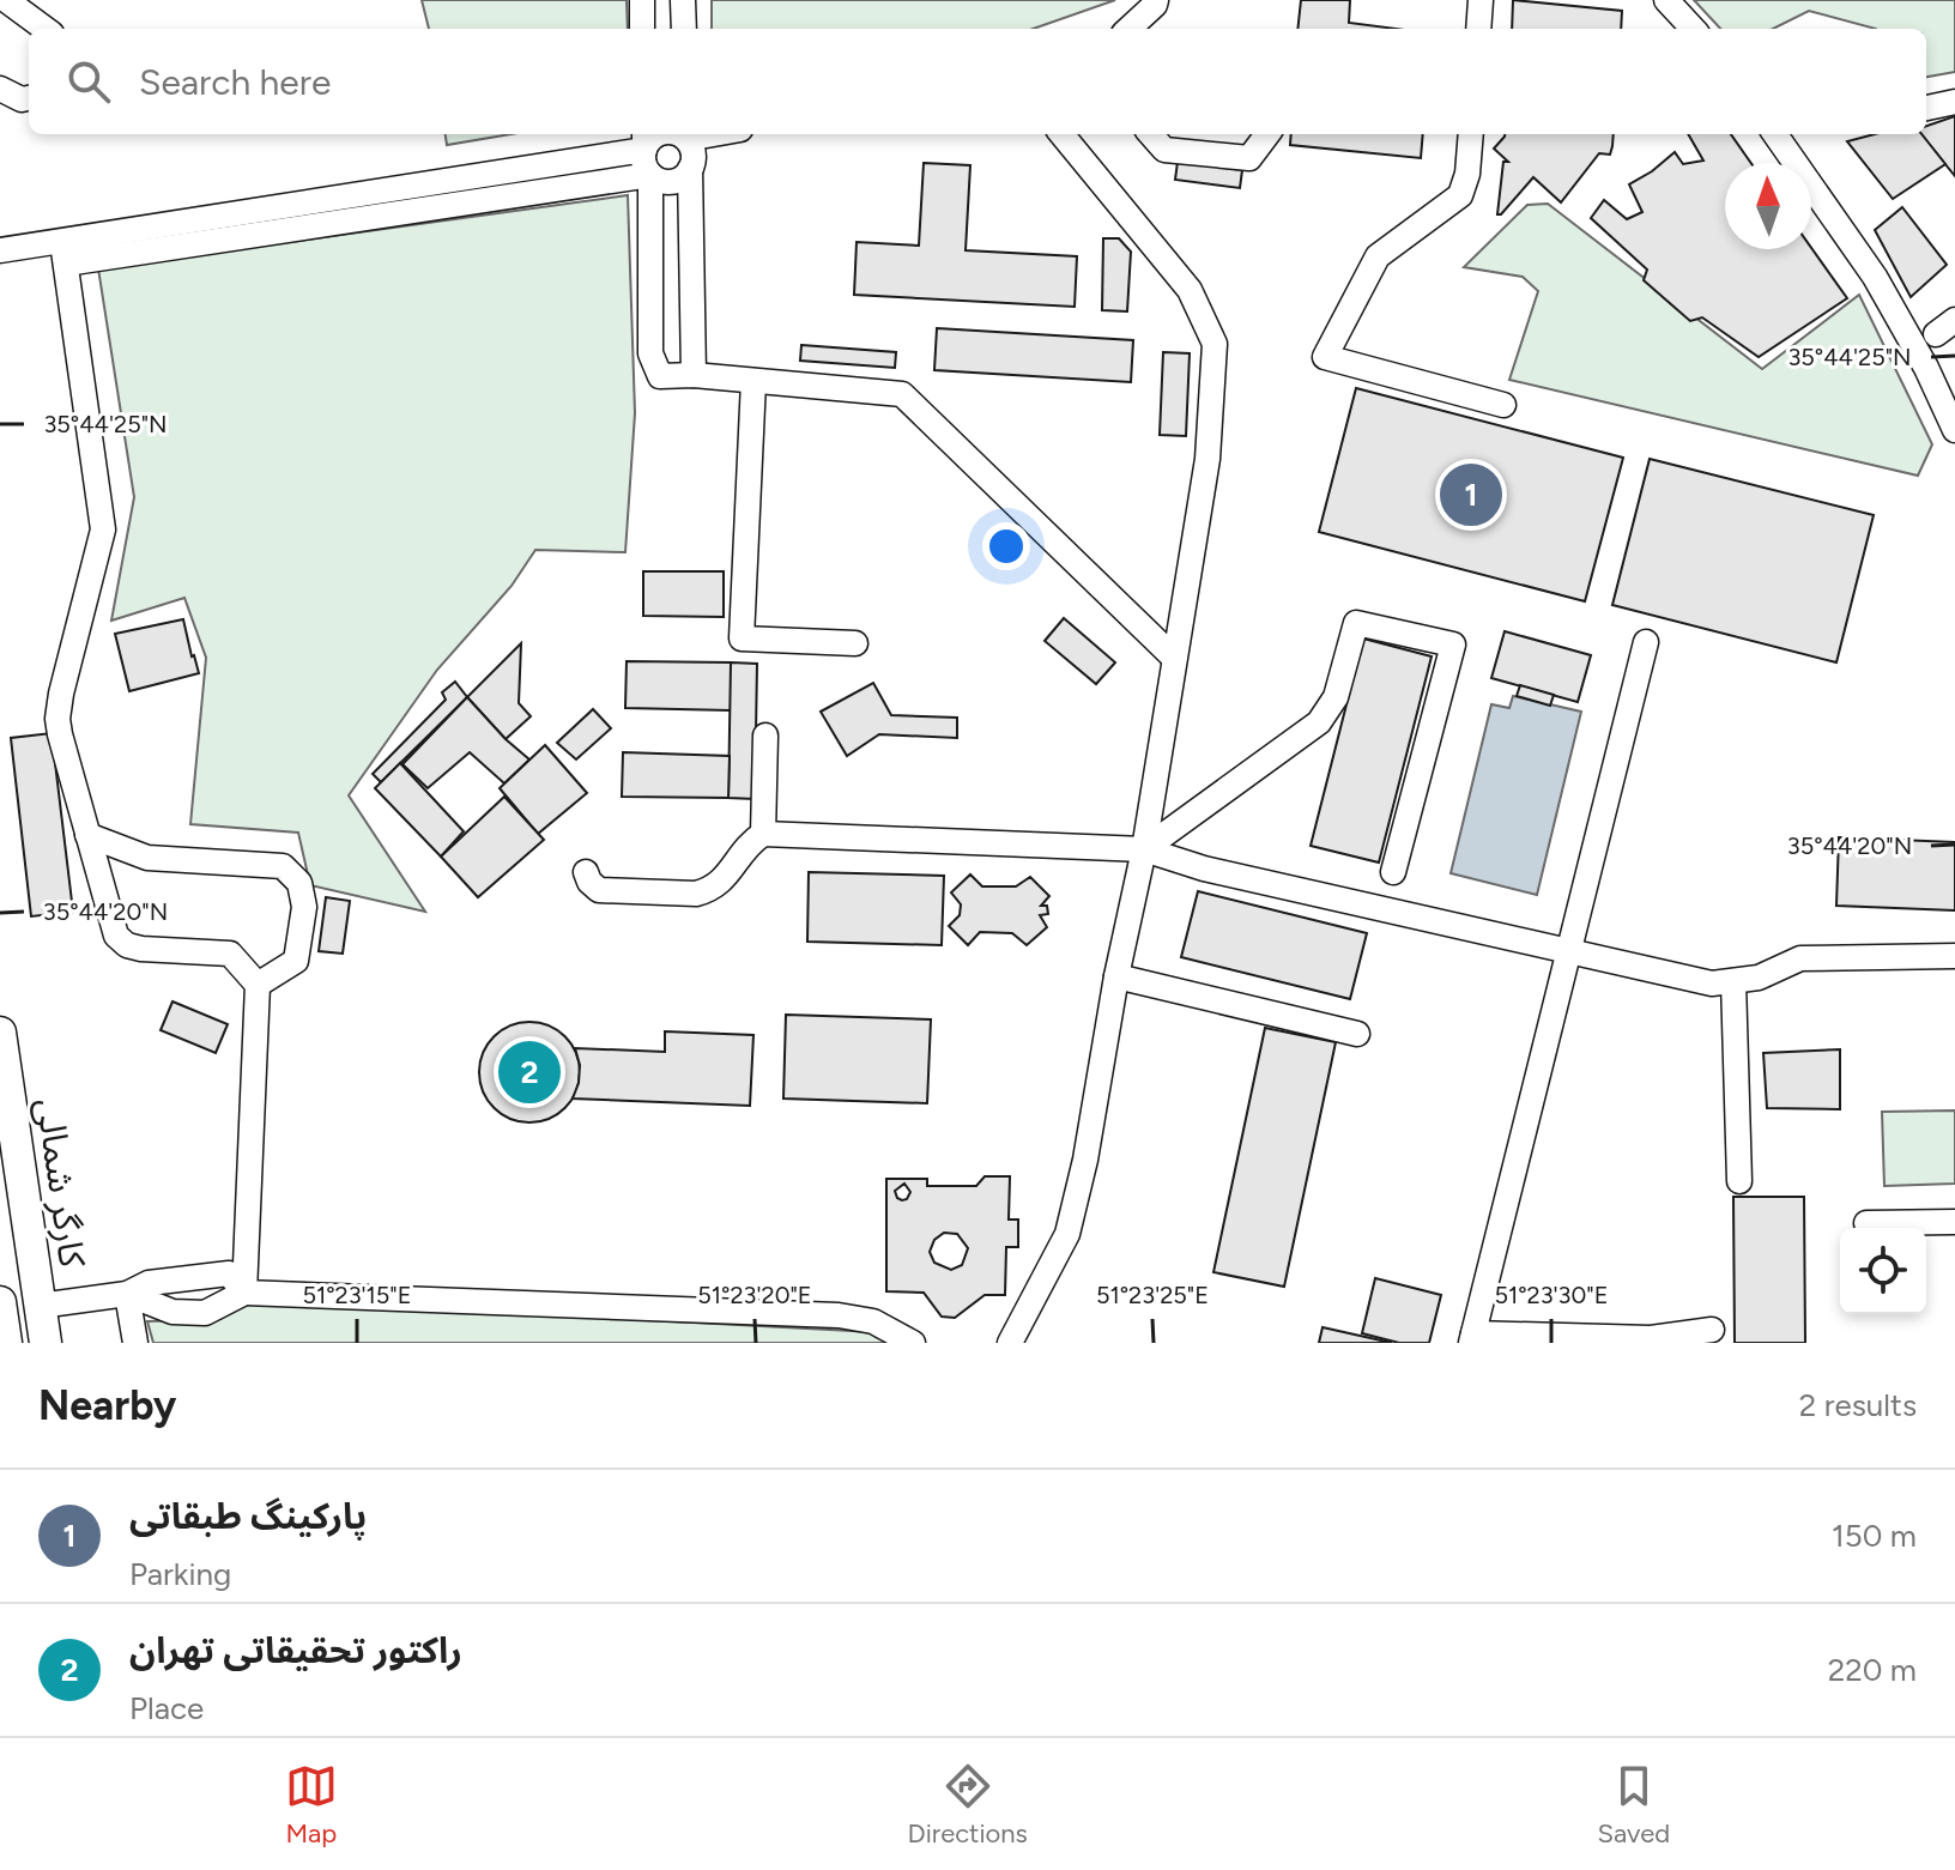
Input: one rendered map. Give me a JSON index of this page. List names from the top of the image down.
{
  "streets": {
    "main road": ["کارگر شمالی"]
  },
  "north": "top",
  "page": {
    "search": "Search here",
    "pins": ["1", "2"],
    "heading": ["Nearby", "2 results"],
    "list": [
      {
        "mark": "1",
        "name": "پارکینگ طبقاتی",
        "note": "Parking",
        "value": "150 m"
      },
      {
        "mark": "2",
        "name": "راکتور تحقیقاتی تهران",
        "note": "Place",
        "value": "220 m"
      }
    ],
    "nav": ["Map", "Directions", "Saved"]
  },
  "coordinates": [
    "35°44'25\"N",
    "35°44'20\"N",
    "51°23'15\"E",
    "51°23'20\"E",
    "51°23'25\"E",
    "51°23'30\"E"
  ]
}
